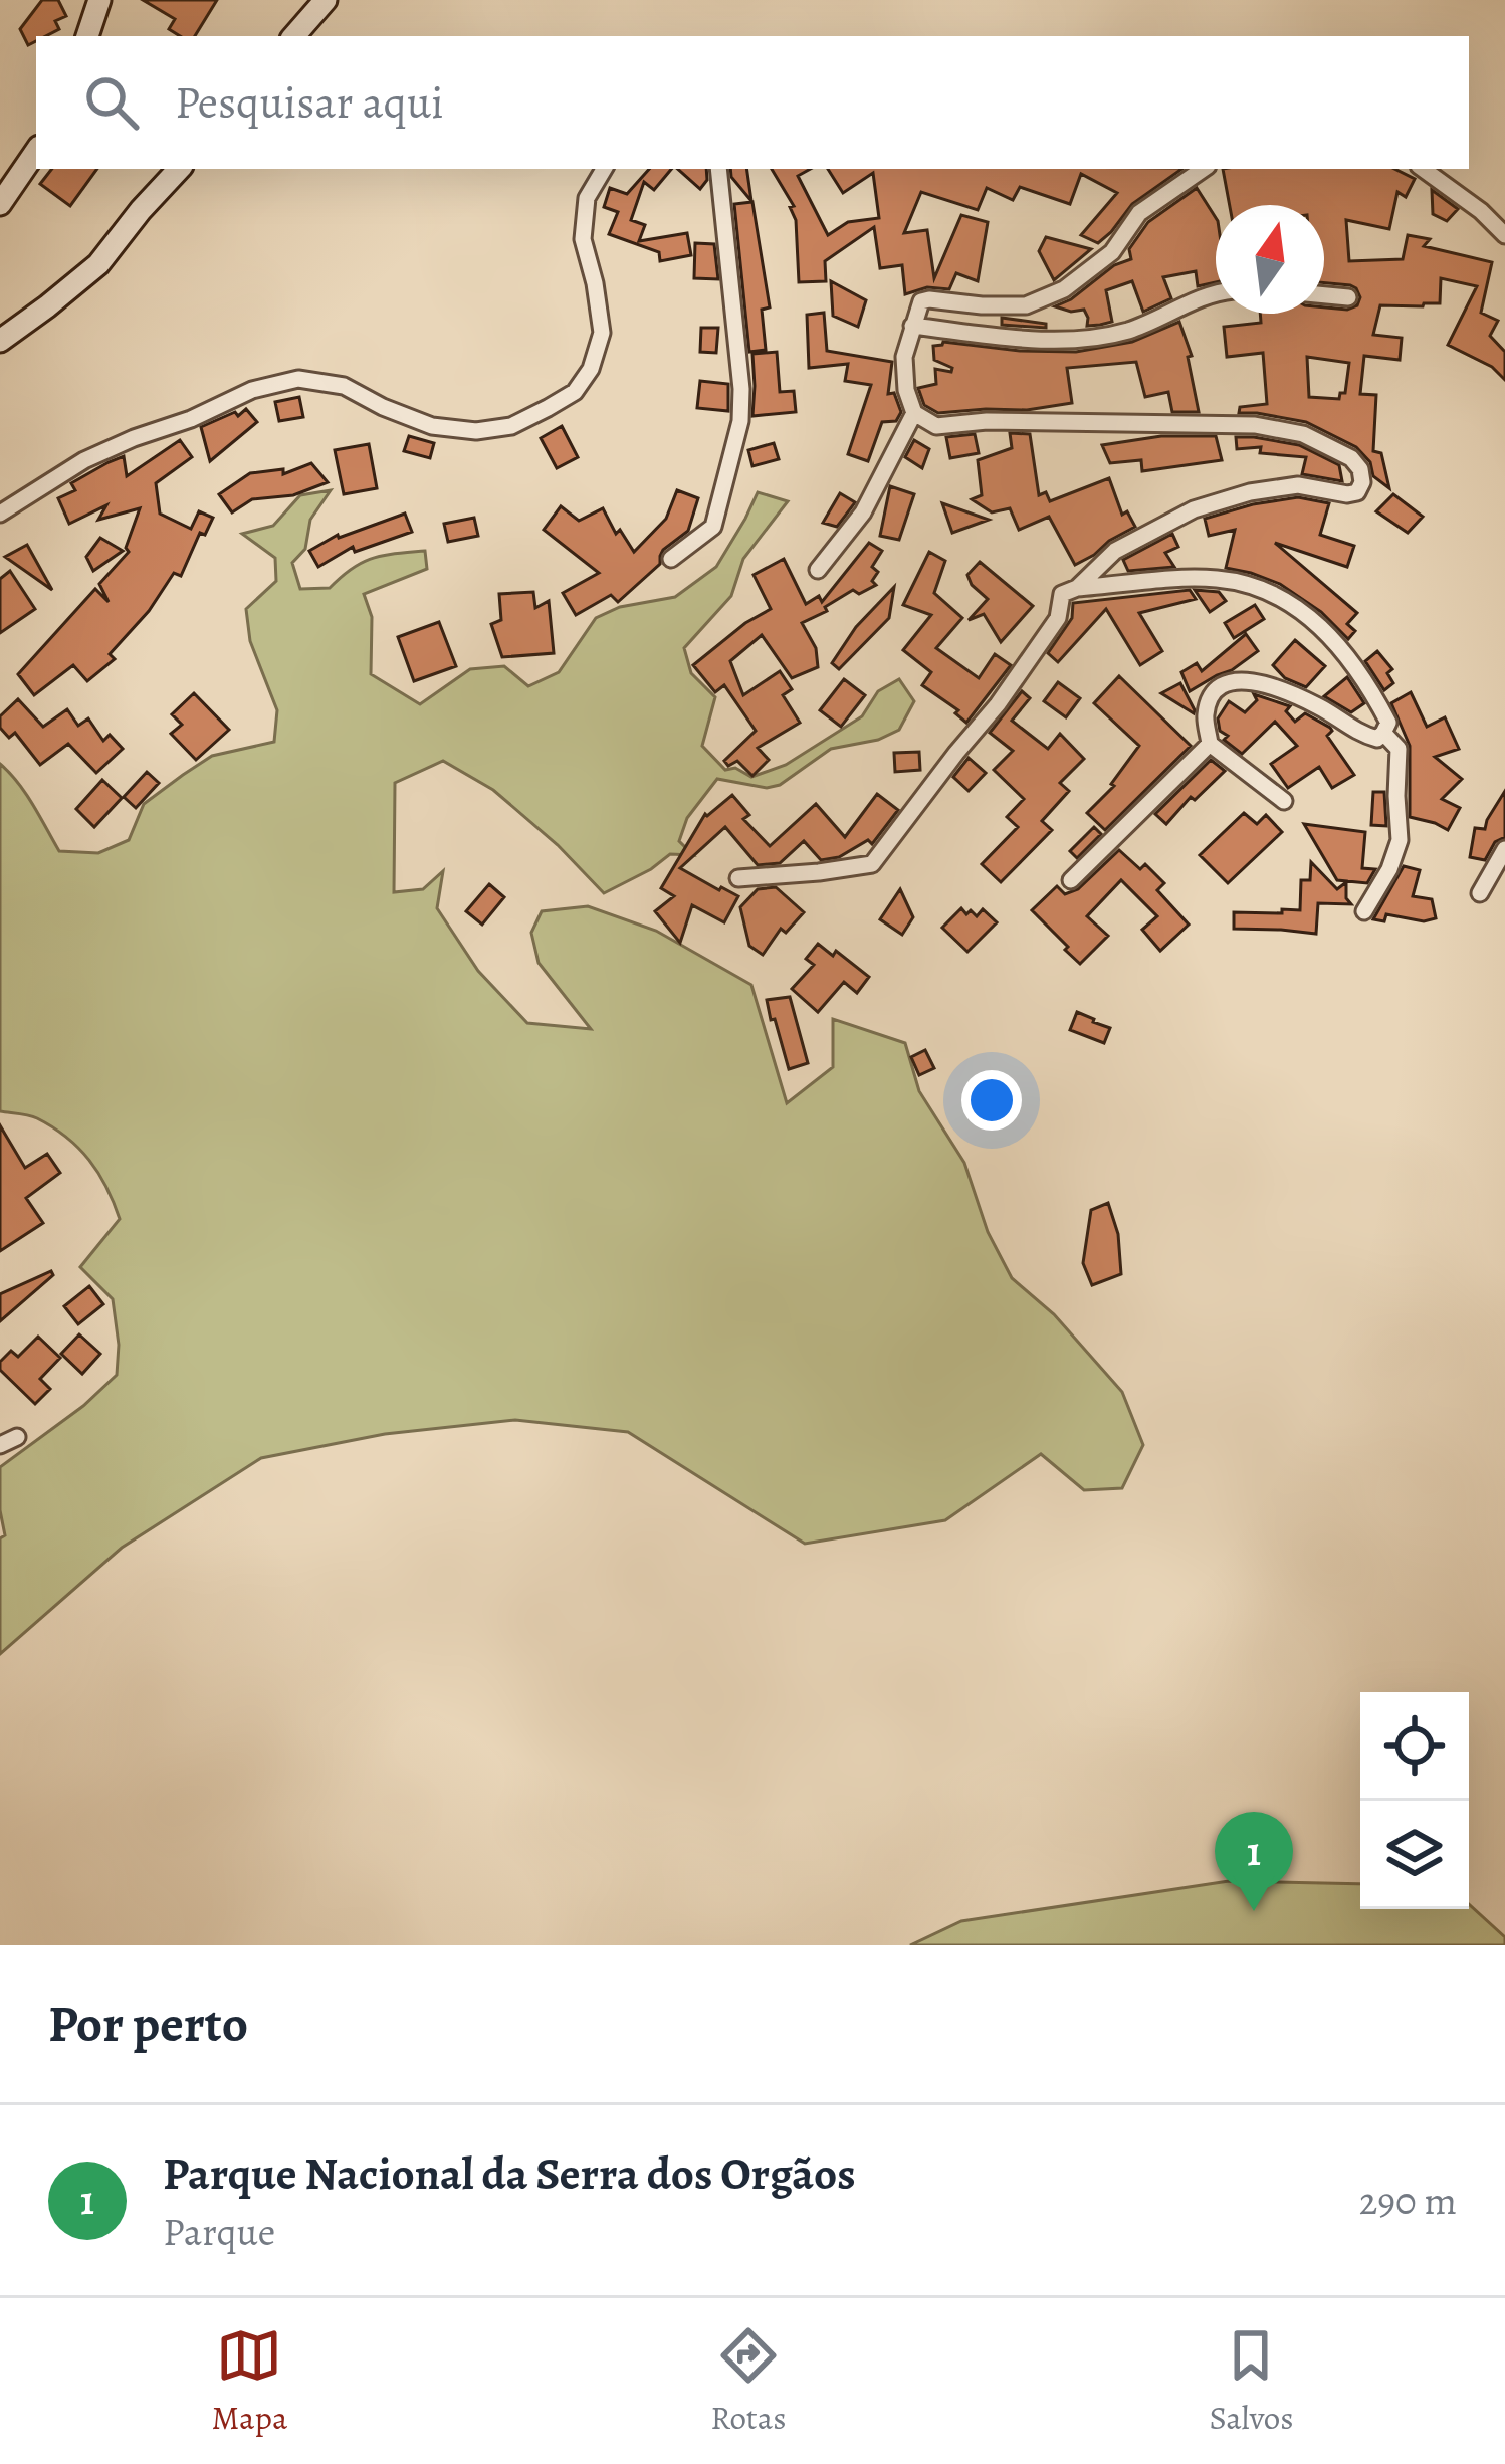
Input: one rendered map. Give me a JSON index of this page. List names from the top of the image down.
{
  "north": "top",
  "page": {
    "search": "Pesquisar aqui",
    "pins": "1",
    "heading": "Por perto",
    "list": [
      {
        "mark": "1",
        "name": "Parque Nacional da Serra dos Orgãos",
        "note": "Parque",
        "value": "290 m"
      }
    ],
    "nav": ["Mapa", "Rotas", "Salvos"]
  }
}
